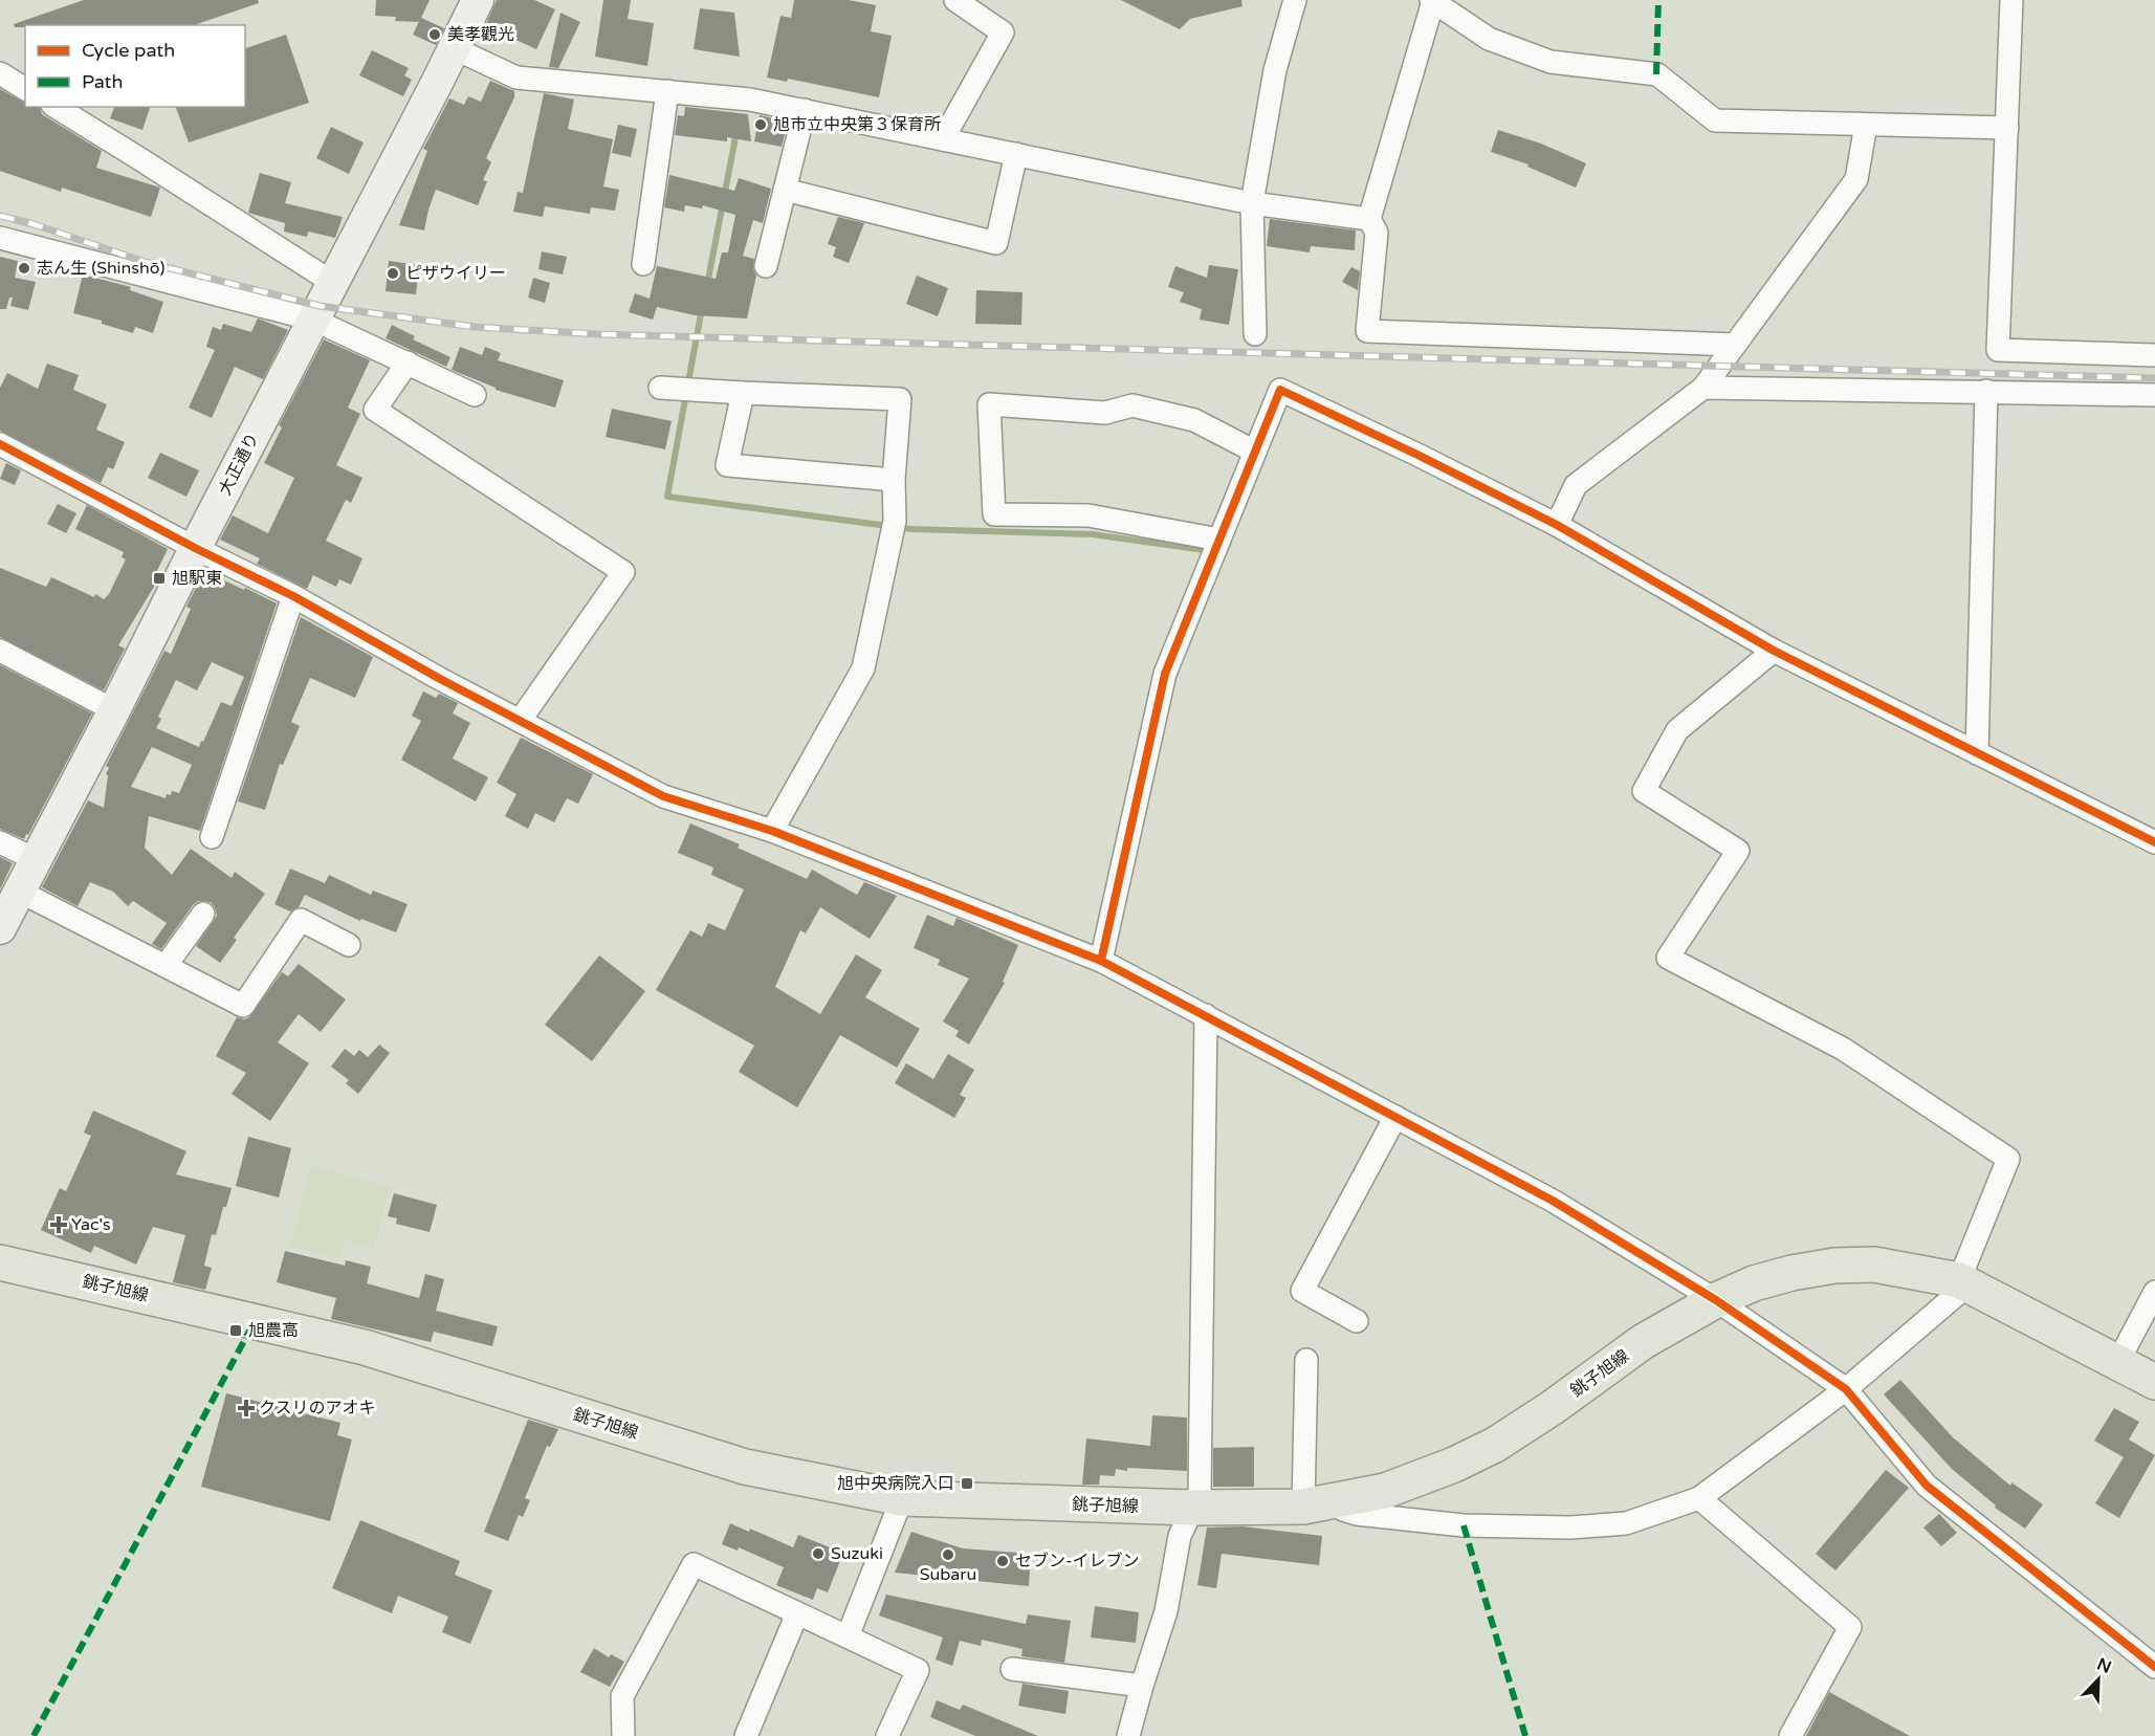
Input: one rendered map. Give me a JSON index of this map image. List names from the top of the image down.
{
  "streets": {
    "main road": ["銚子旭線"],
    "street": ["大正通り"]
  },
  "places": {
    "other": [
      "美孝觀光",
      "旭市立中央第３保育所",
      "志ん生 (Shinshō)",
      "ピザウイリー",
      "Suzuki",
      "Subaru",
      "セブン-イレブン"
    ],
    "transit": ["旭駅東", "旭農高", "旭中央病院入口"],
    "health": ["Yac's", "クスリのアオキ"]
  },
  "legend": ["Cycle path", "Path"],
  "north": "top right"
}
